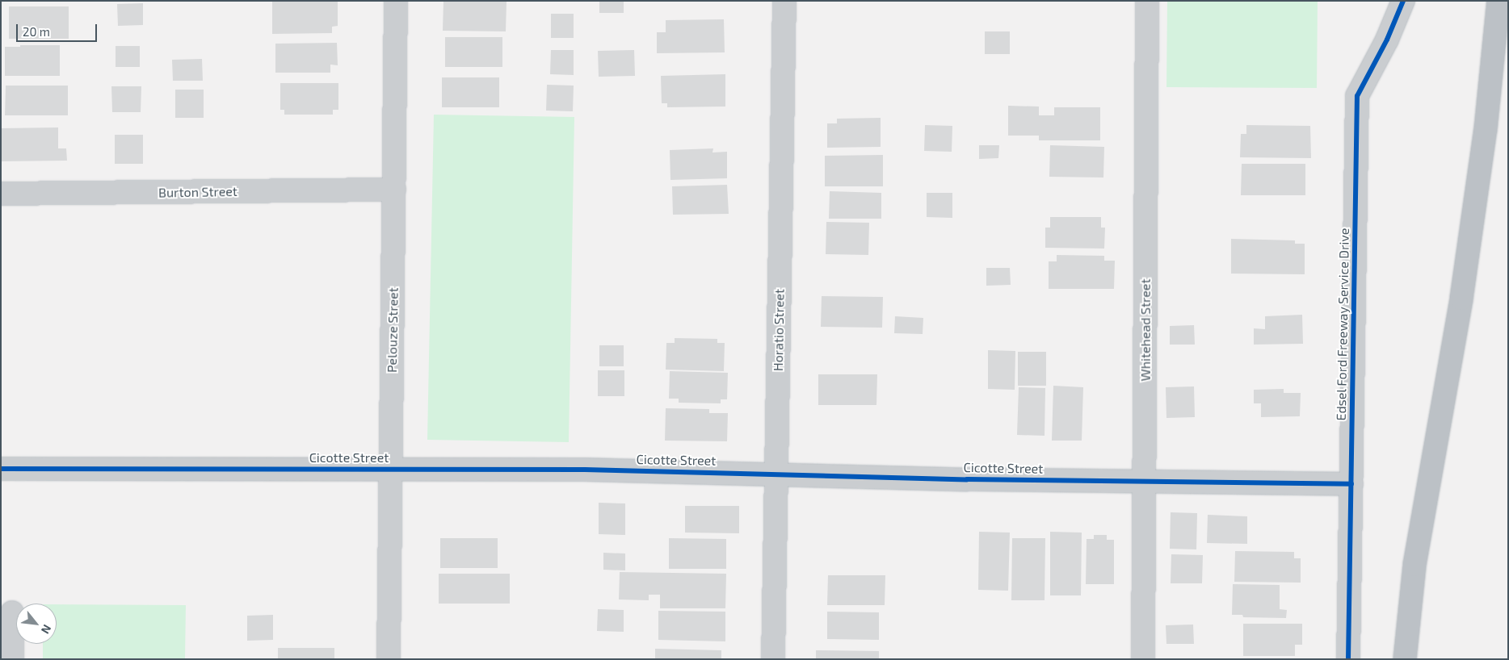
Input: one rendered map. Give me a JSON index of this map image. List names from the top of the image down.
{
  "streets": {
    "street": [
      "Burton Street",
      "Edsel Ford Freeway Service Drive",
      "Pelouze Street",
      "Horatio Street",
      "Whitehead Street",
      "Cicotte Street"
    ]
  },
  "crossings": [
    ["Burton Street", "Pelouze Street"],
    ["Edsel Ford Freeway Service Drive", "Cicotte Street"],
    ["Pelouze Street", "Cicotte Street"],
    ["Horatio Street", "Cicotte Street"],
    ["Whitehead Street", "Cicotte Street"]
  ],
  "scale_bar": "20 m",
  "north": "bottom right"
}
